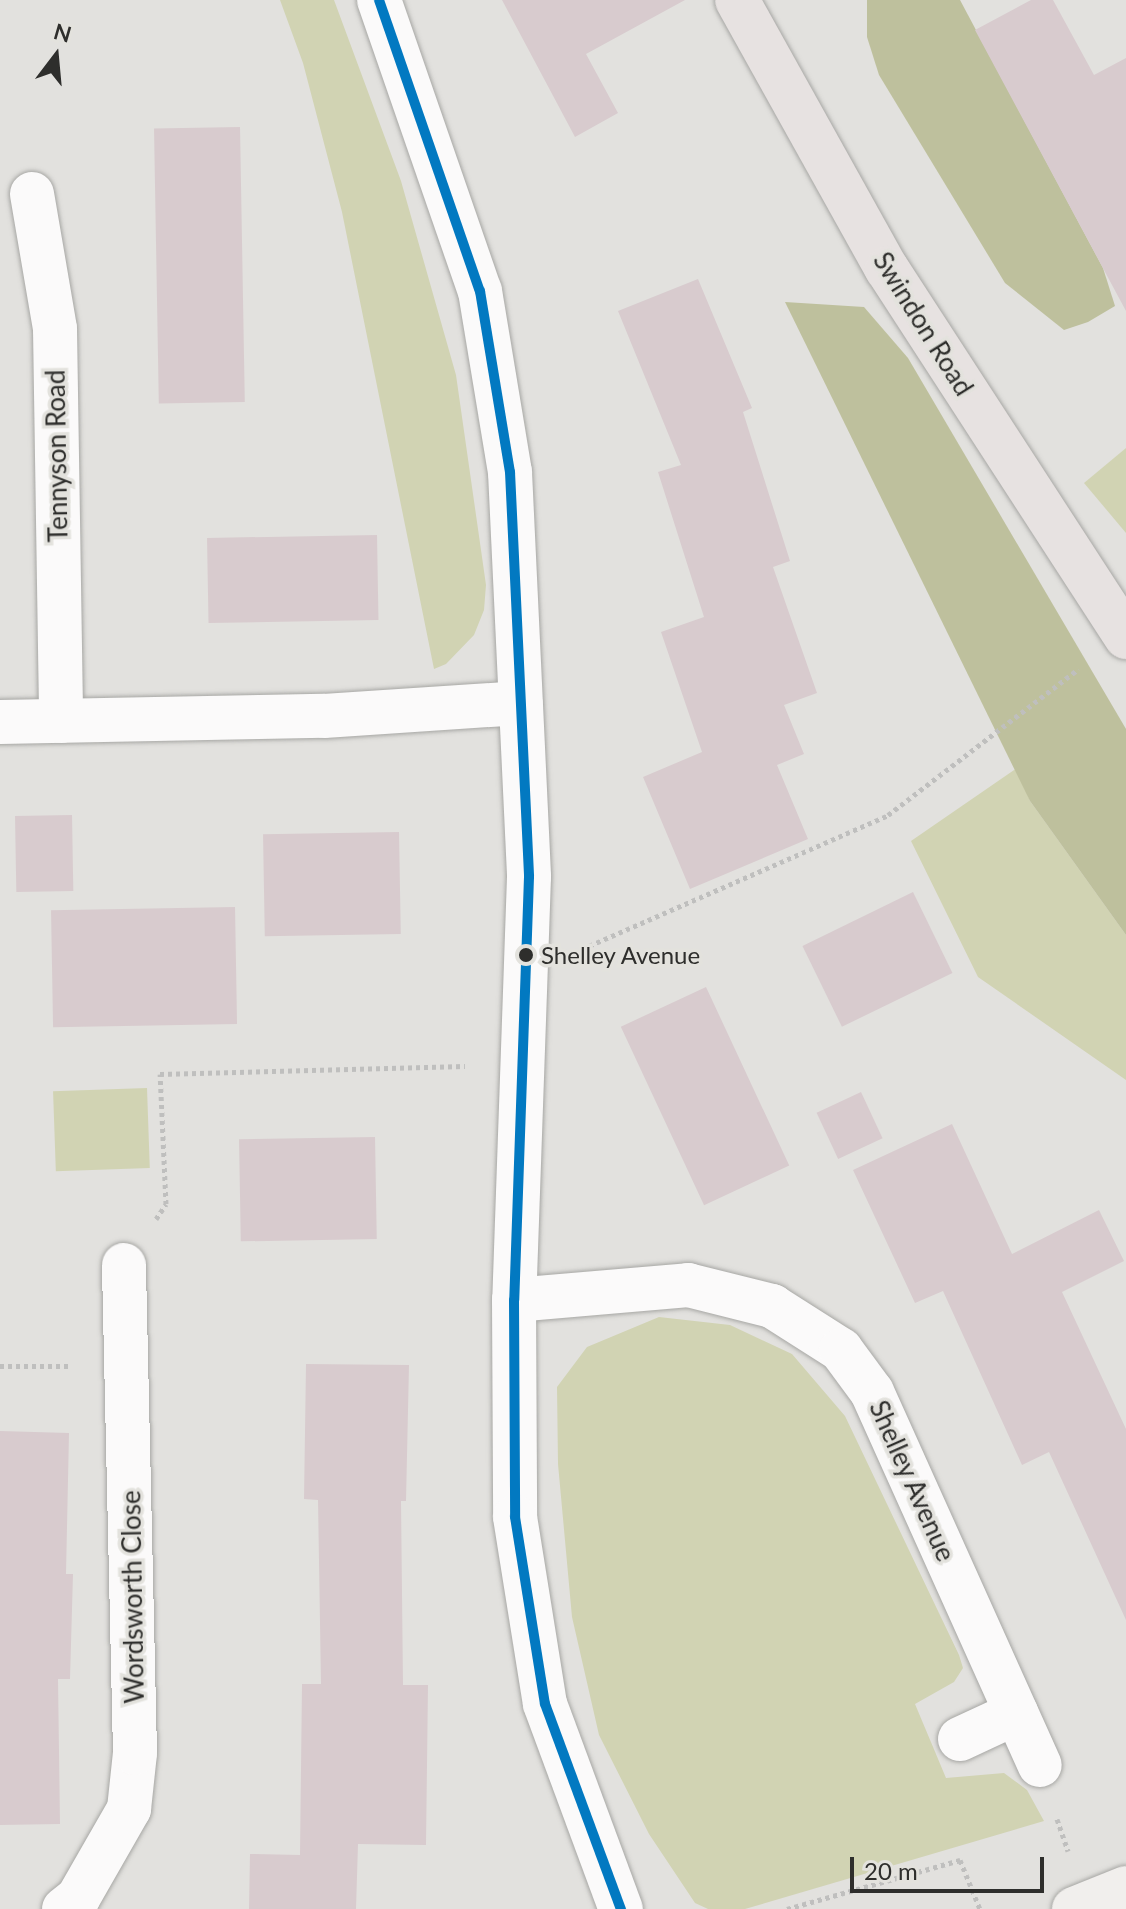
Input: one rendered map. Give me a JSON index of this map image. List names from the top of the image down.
{
  "streets": {
    "main road": ["Swindon Road"],
    "street": ["Tennyson Road", "Shelley Avenue", "Wordsworth Close"]
  },
  "places": ["Shelley Avenue"],
  "scale_bar": "20 m",
  "north": "top"
}
